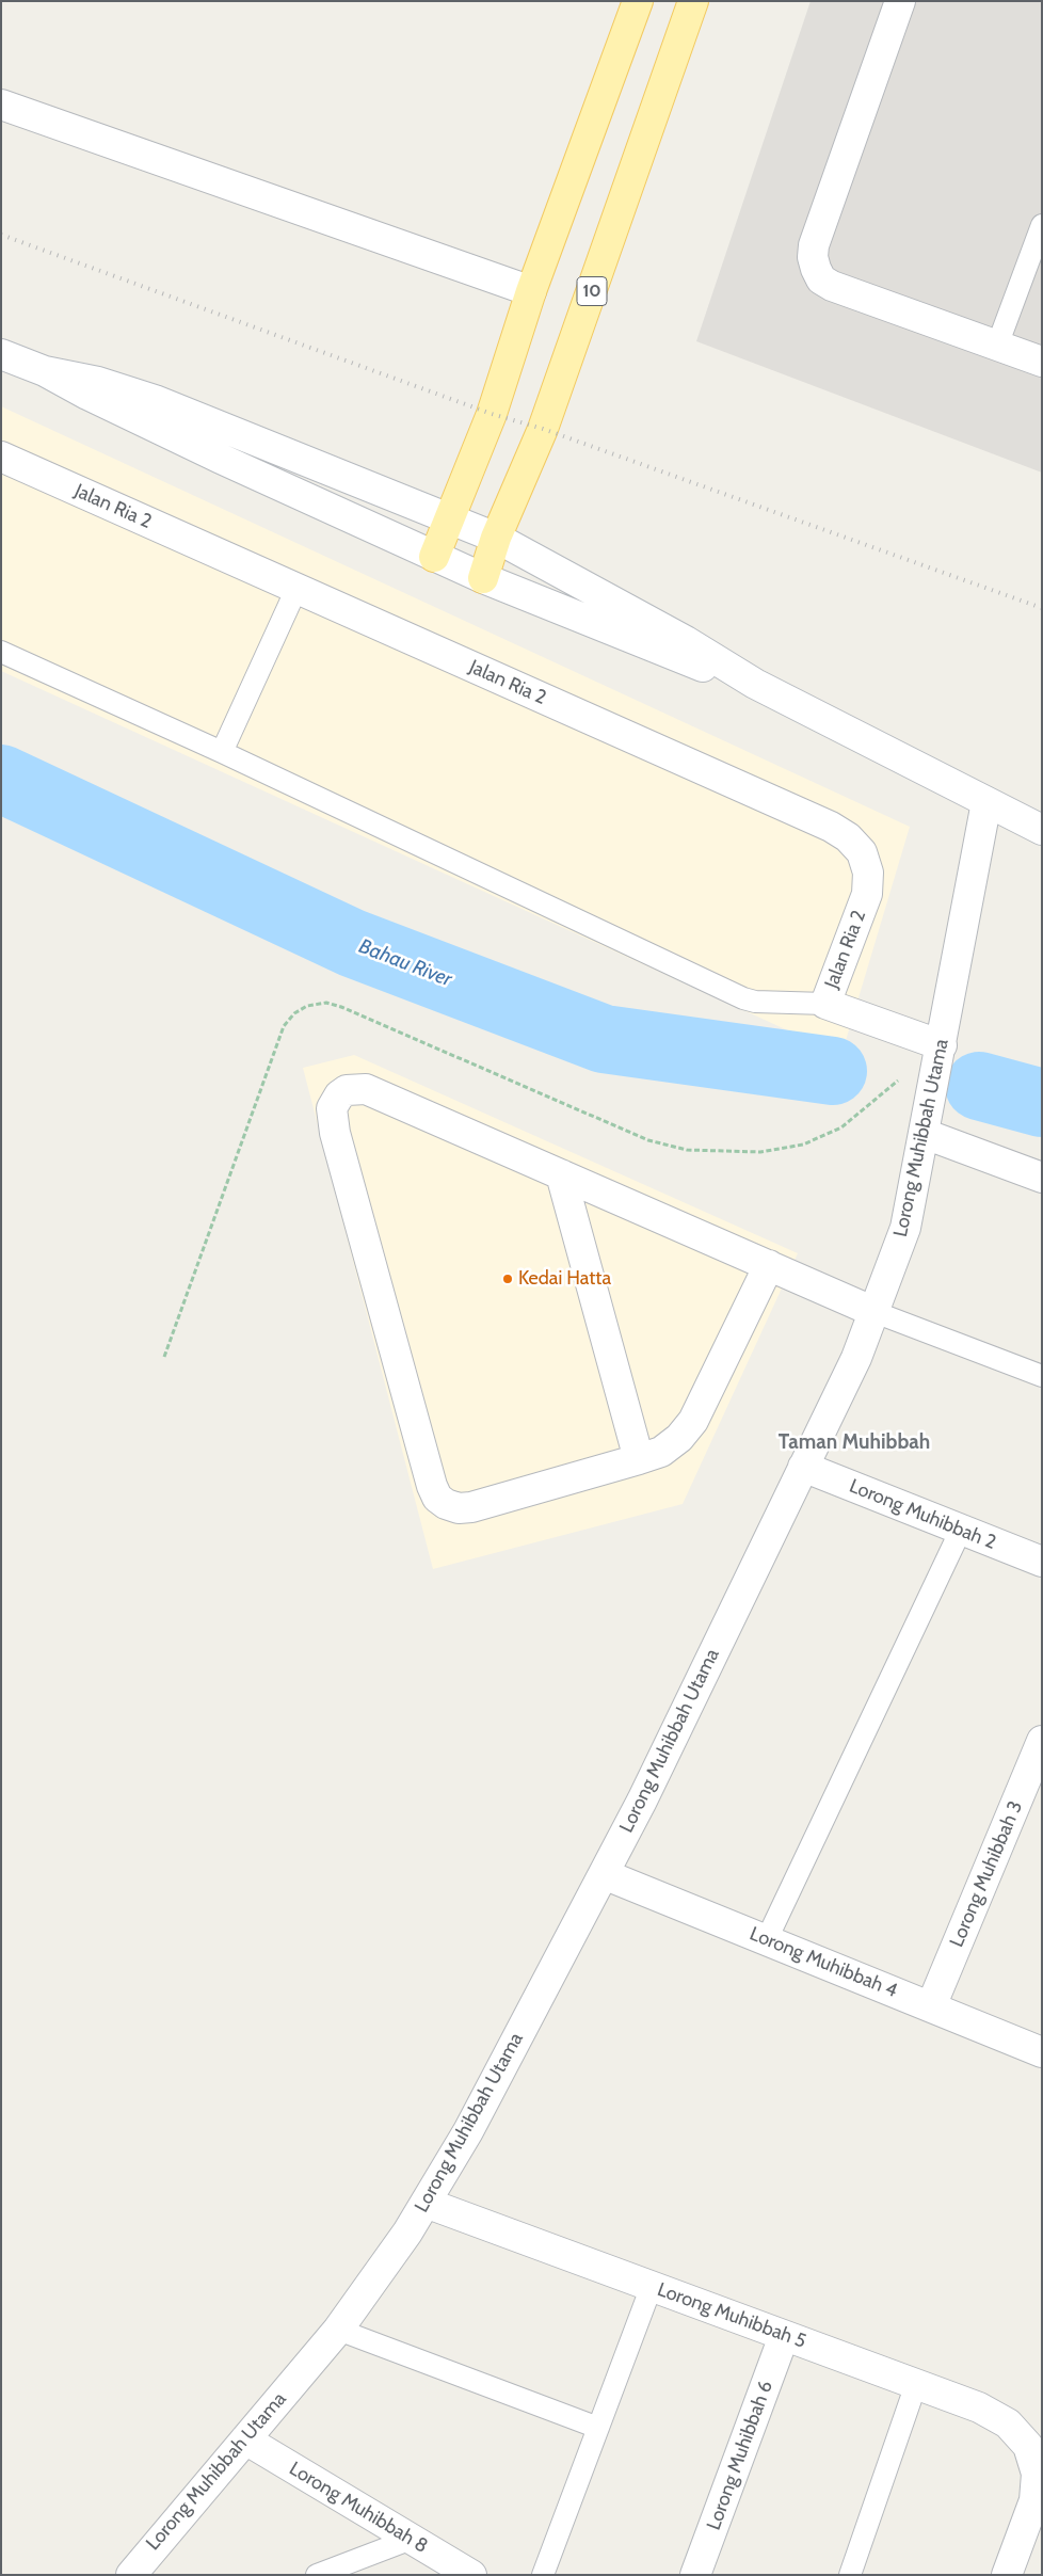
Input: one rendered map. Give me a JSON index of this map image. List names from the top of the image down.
{
  "streets": {
    "main road": ["10"],
    "street": [
      "Jalan Ria 2",
      "Lorong Muhibbah Utama",
      "Lorong Muhibbah 2",
      "Lorong Muhibbah 3",
      "Lorong Muhibbah 4",
      "Lorong Muhibbah 5",
      "Lorong Muhibbah 6",
      "Lorong Muhibbah 8"
    ]
  },
  "crossings": [
    ["Lorong Muhibbah Utama", "Lorong Muhibbah 2"],
    ["Lorong Muhibbah Utama", "Lorong Muhibbah 4"],
    ["Lorong Muhibbah Utama", "Lorong Muhibbah 5"],
    ["Lorong Muhibbah Utama", "Lorong Muhibbah 8"],
    ["Lorong Muhibbah 3", "Lorong Muhibbah 4"],
    ["Lorong Muhibbah 5", "Lorong Muhibbah 6"]
  ],
  "districts": ["Taman Muhibbah"],
  "water": ["Bahau River"],
  "places": ["Kedai Hatta"]
}
